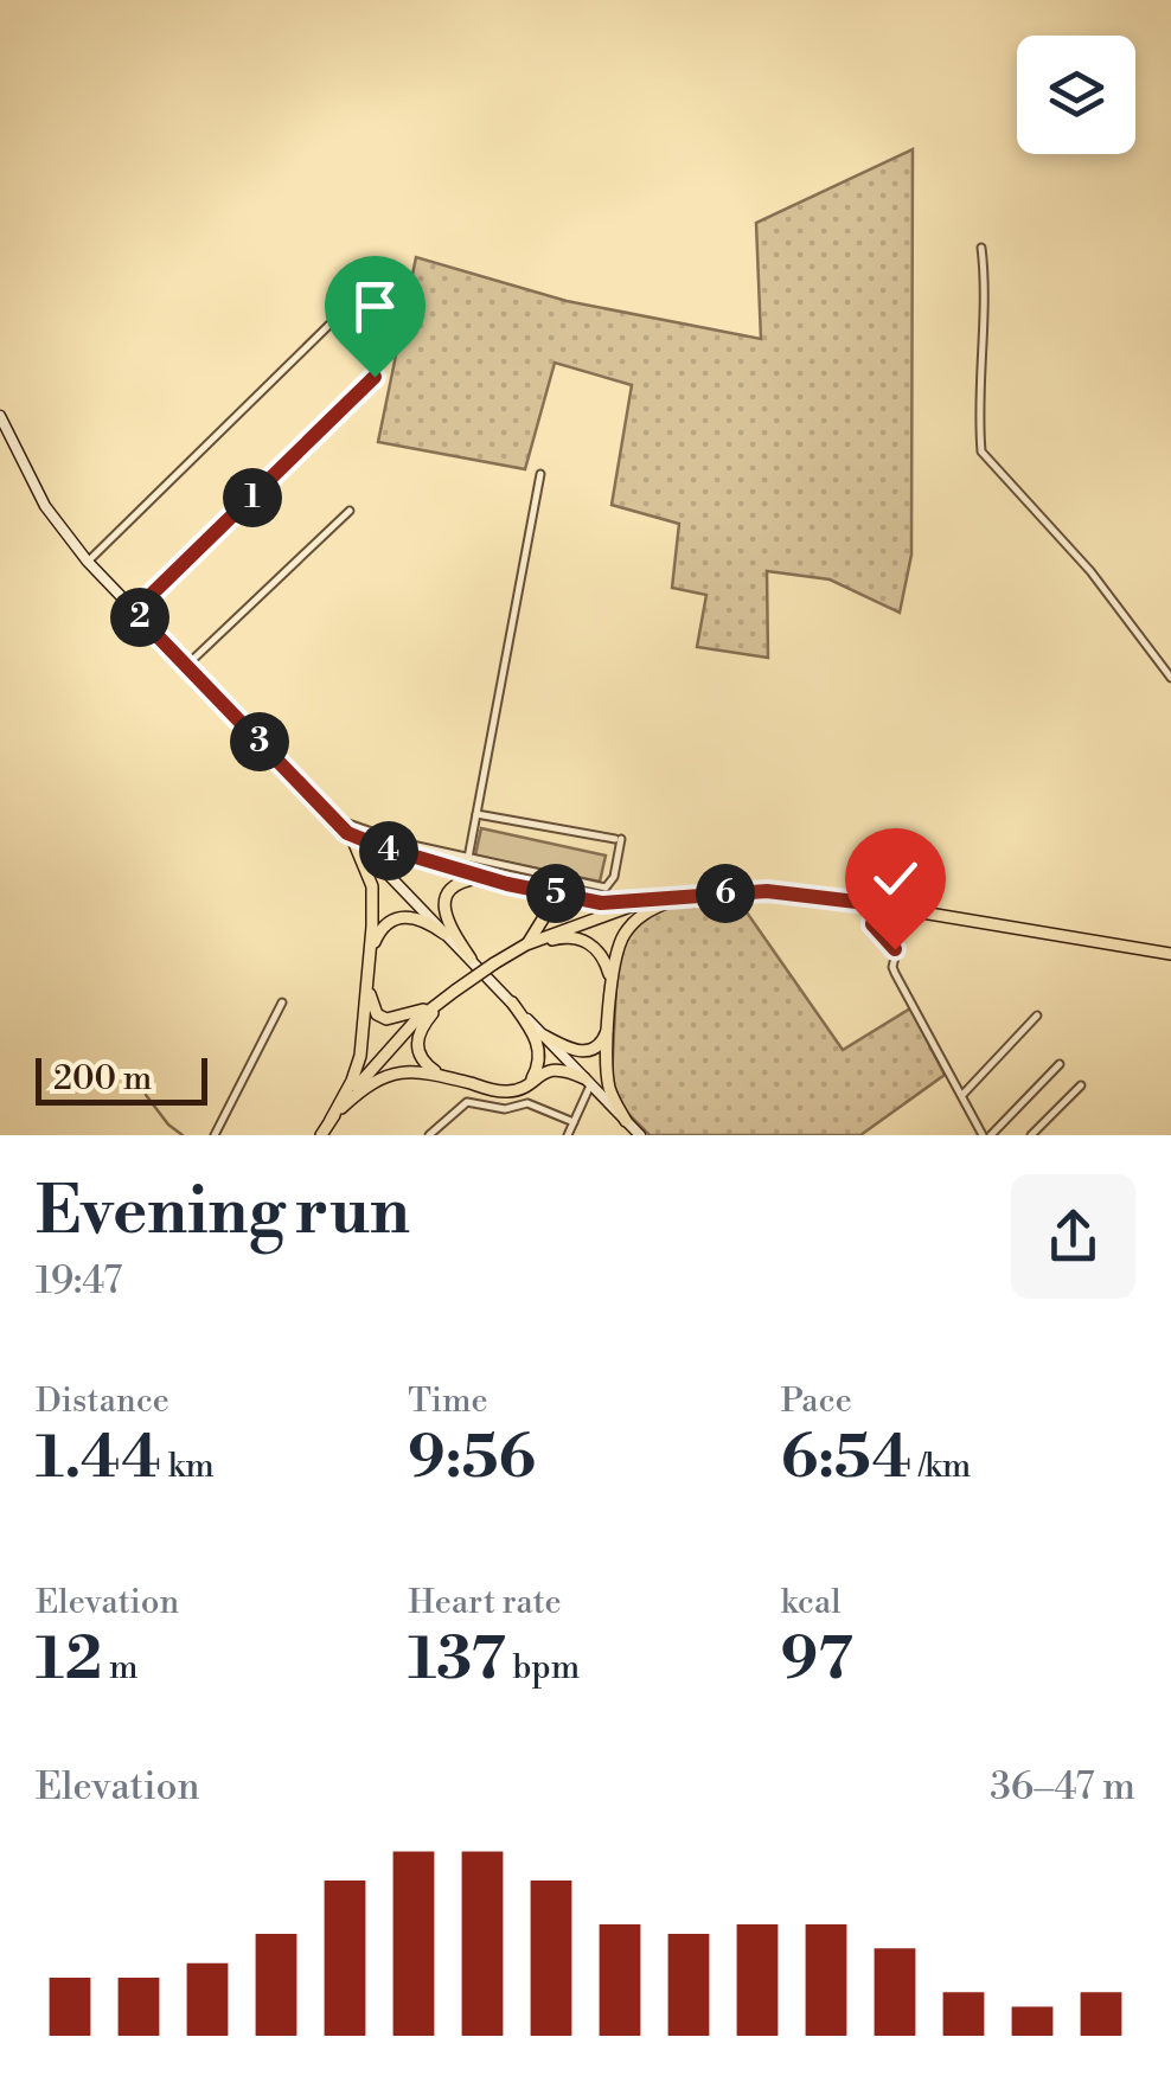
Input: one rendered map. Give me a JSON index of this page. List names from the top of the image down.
{
  "scale_bar": "200 m",
  "page": {
    "pins": [
      "1",
      "2",
      "3",
      "4",
      "5",
      "6"
    ],
    "scale": "200 m",
    "heading": ["Evening run", "19:47"],
    "stats": [
      ["Distance", "1.44 km"],
      ["Time", "9:56"],
      ["Pace", "6:54 /km"],
      ["Elevation", "12 m"],
      ["Heart rate", "137 bpm"],
      ["kcal", "97"]
    ],
    "chart": ["Elevation", "36–47 m"]
  }
}
